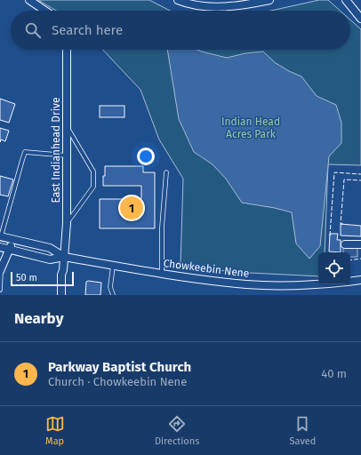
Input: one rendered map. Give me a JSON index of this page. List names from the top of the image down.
{
  "streets": {
    "street": ["East Indianhead Drive", "Chowkeebin Nene"]
  },
  "crossings": [
    ["East Indianhead Drive", "Chowkeebin Nene"]
  ],
  "parks": ["Indian Head Acres Park"],
  "scale_bar": "50 m",
  "page": {
    "search": "Search here",
    "pins": "1",
    "scale": "50 m",
    "heading": "Nearby",
    "list": [
      {
        "mark": "1",
        "name": "Parkway Baptist Church",
        "note": "Church · Chowkeebin Nene",
        "value": "40 m"
      }
    ],
    "nav": ["Map", "Directions", "Saved"]
  }
}
